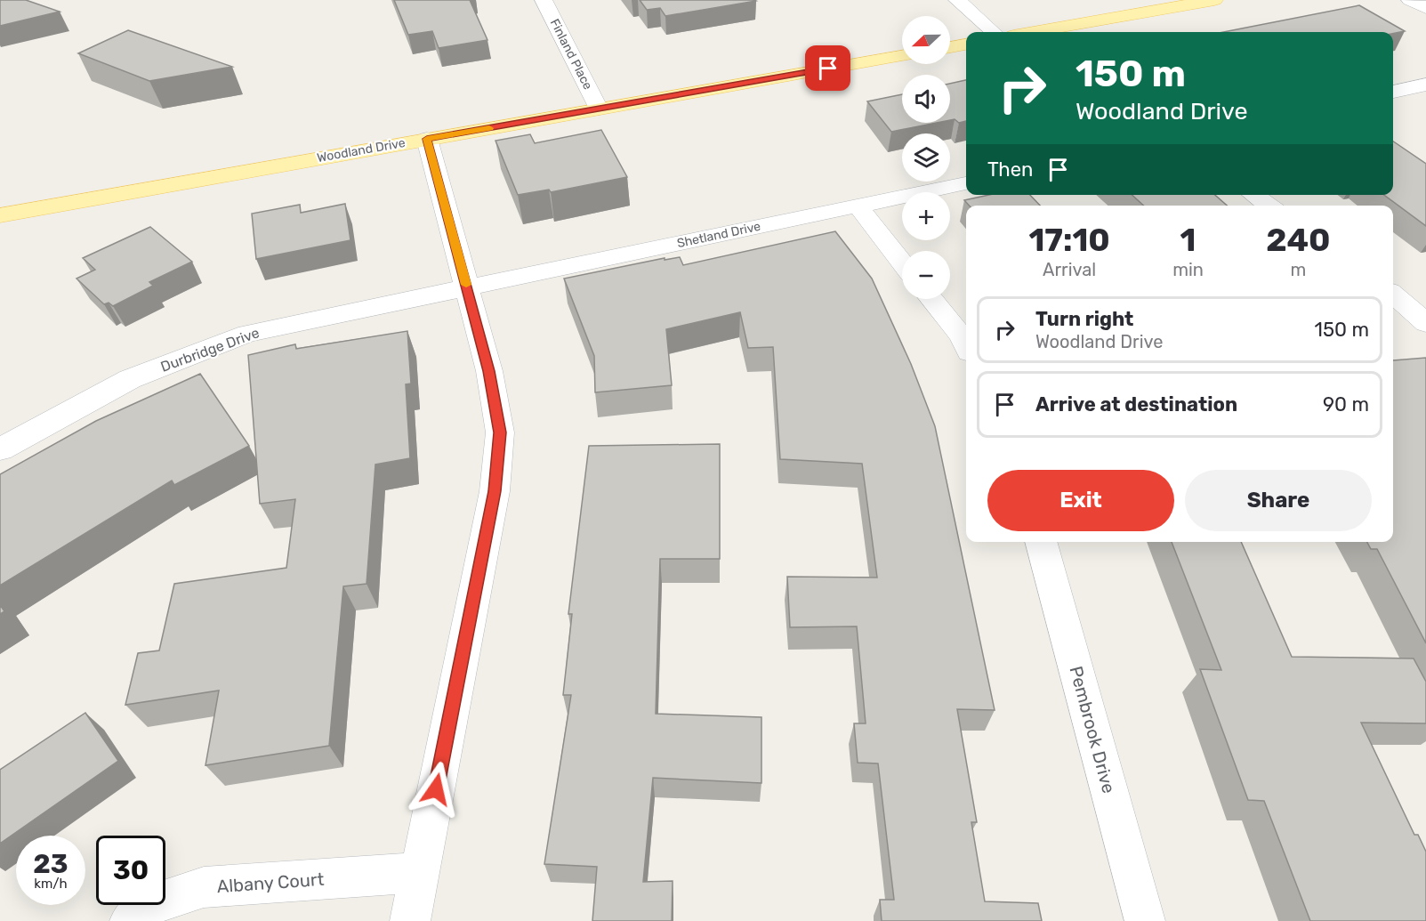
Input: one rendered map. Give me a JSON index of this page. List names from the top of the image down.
{
  "streets": {
    "main road": ["Woodland Drive"],
    "street": [
      "Finland Place",
      "Shetland Drive",
      "Durbridge Drive",
      "Pembrook Drive",
      "Albany Court"
    ]
  },
  "crossings": [
    ["Finland Place", "Woodland Drive"],
    ["Shetland Drive", "Durbridge Drive"]
  ],
  "north": "left",
  "page": {
    "map_buttons": ["+", "−"],
    "turn": ["150 m", "Woodland Drive"],
    "then": "Then",
    "eta": [
      "17:10",
      "Arrival",
      "1",
      "min",
      "240",
      "m"
    ],
    "list": [
      {
        "name": "Turn right",
        "note": "Woodland Drive",
        "value": "150 m"
      },
      {
        "name": "Arrive at destination",
        "value": "90 m"
      }
    ],
    "buttons": ["Exit", "Share"],
    "speed": "23 km/h",
    "limit": "30"
  }
}
